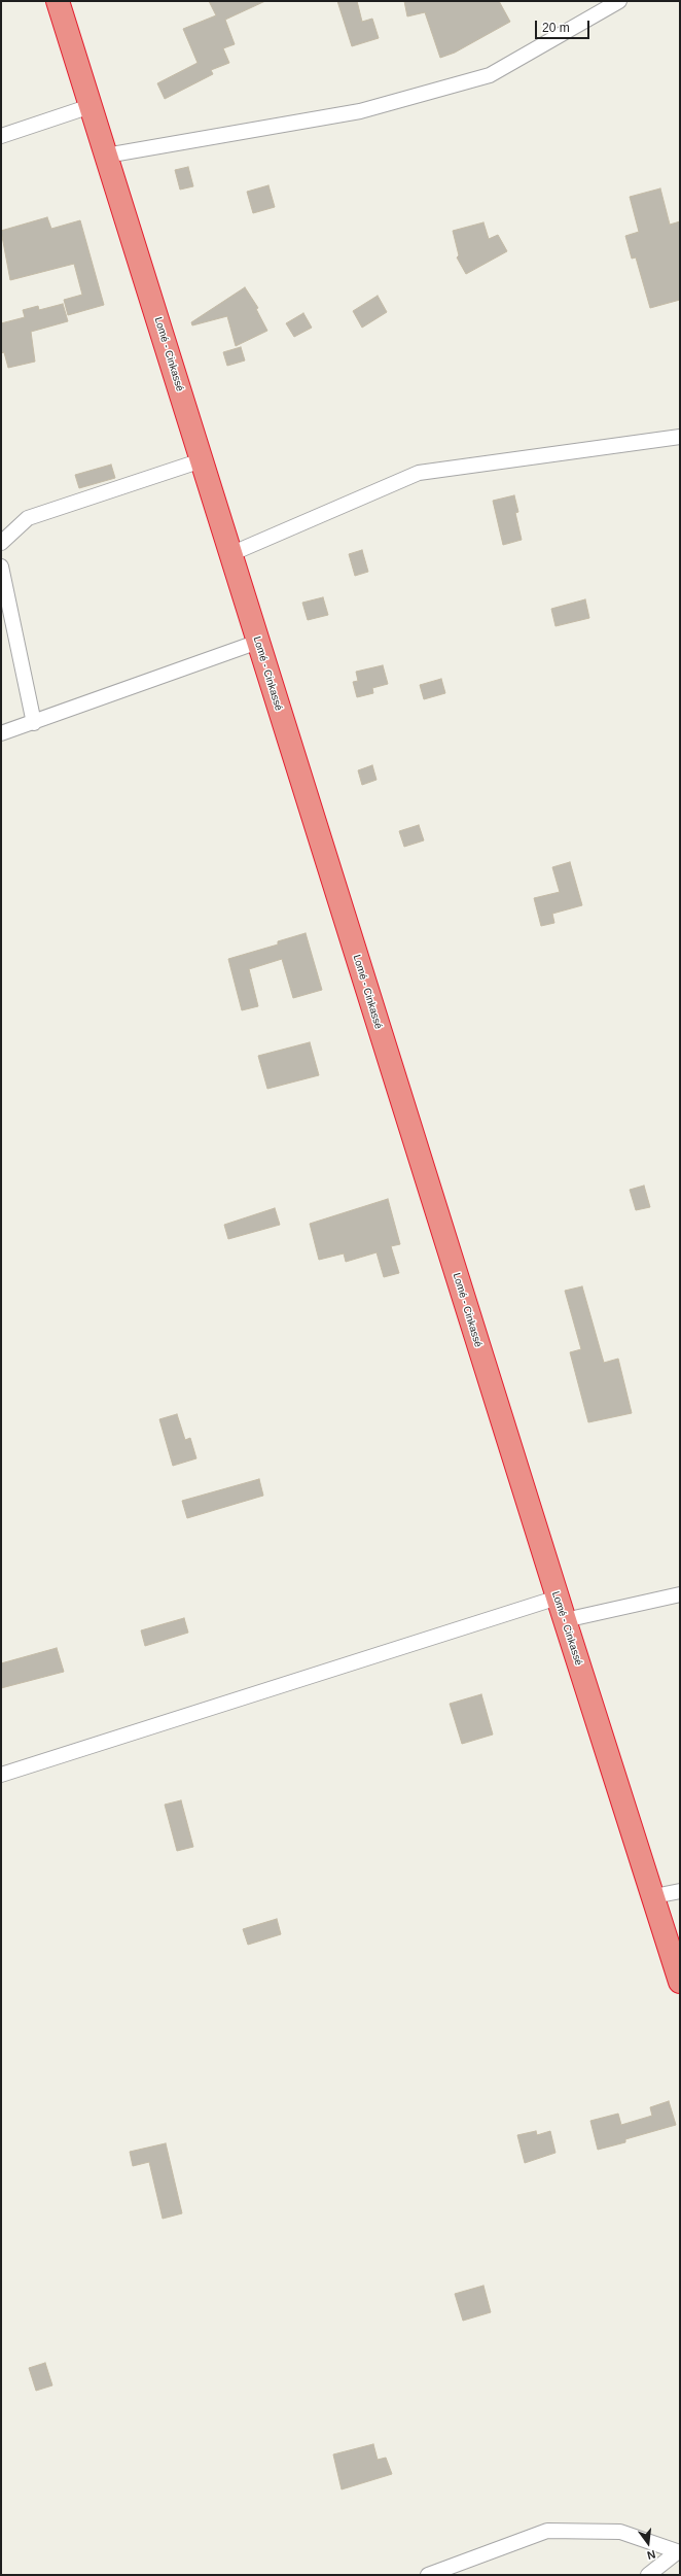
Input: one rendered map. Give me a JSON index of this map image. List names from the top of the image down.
{
  "streets": {
    "highway": ["Lomé - Cinkassé"]
  },
  "scale_bar": "20 m",
  "north": "bottom"
}
